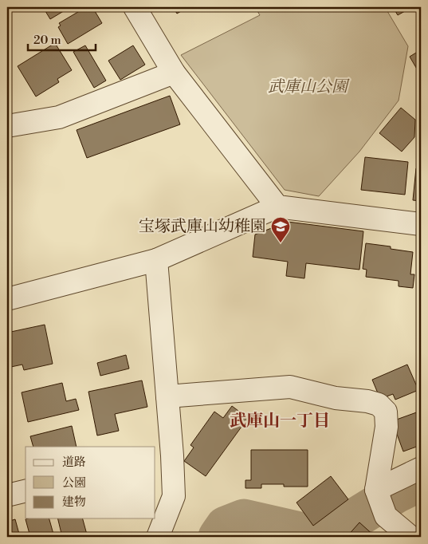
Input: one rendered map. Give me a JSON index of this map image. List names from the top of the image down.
{
  "districts": ["武庫山一丁目"],
  "parks": ["武庫山公園"],
  "places": {
    "school or university": ["宝塚武庫山幼稚園"]
  },
  "legend": ["道路", "公園", "建物"],
  "scale_bar": "20 m"
}
